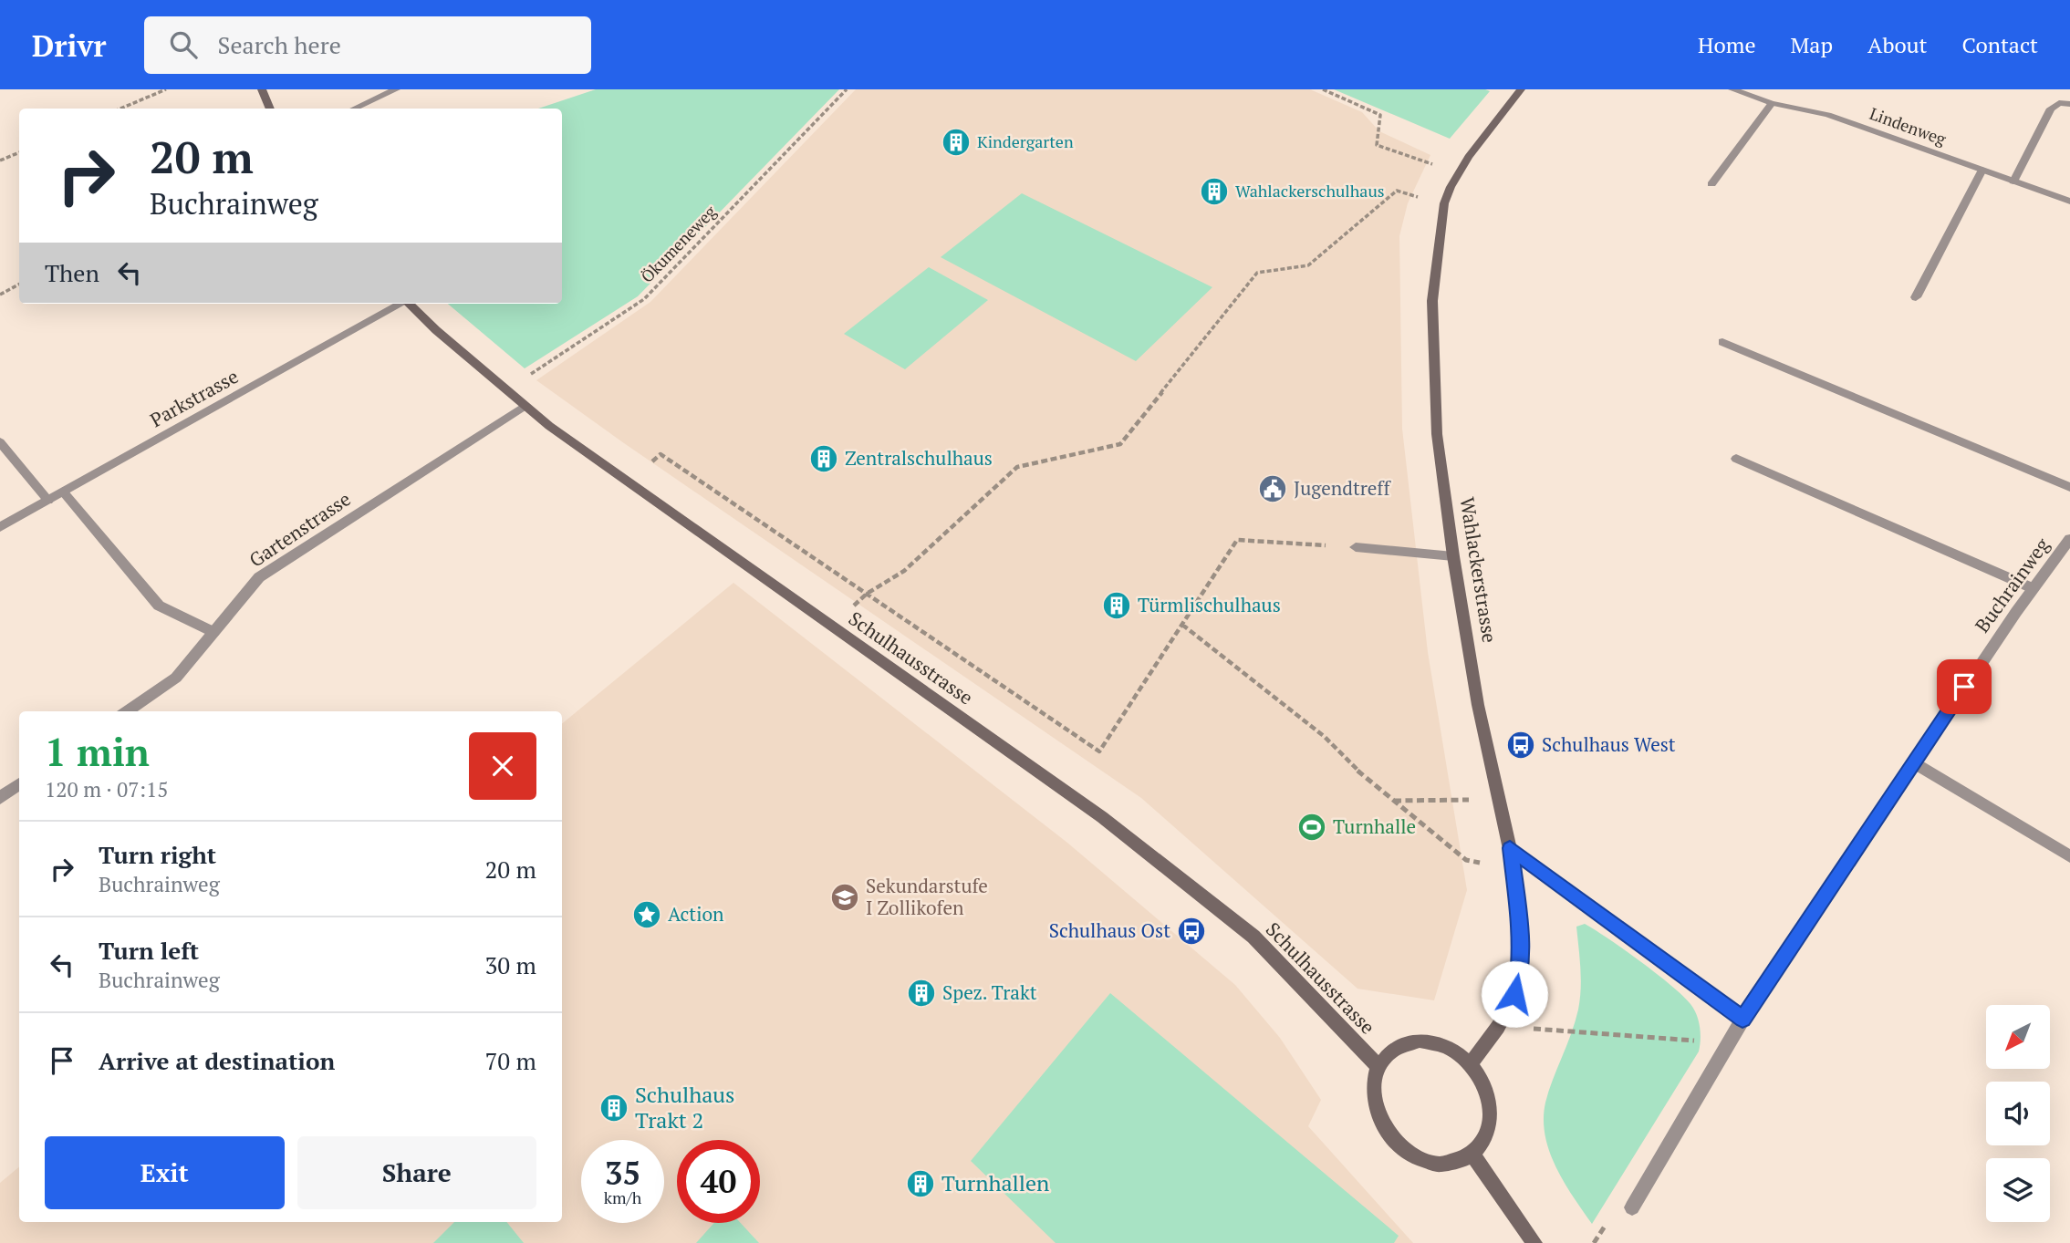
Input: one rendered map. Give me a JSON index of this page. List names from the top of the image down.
{
  "streets": {
    "street": [
      "Lindenweg",
      "Parkstrasse",
      "Gartenstrasse",
      "Wahlackerstrasse",
      "Buchrainweg",
      "Schulhausstrasse"
    ],
    "path": ["Ökumeneweg"]
  },
  "crossings": [
    ["Ökumeneweg", "Schulhausstrasse"],
    ["Gartenstrasse", "Schulhausstrasse"],
    ["Wahlackerstrasse", "Schulhausstrasse"]
  ],
  "places": {
    "building": [
      "Kindergarten",
      "Wahlackerschulhaus",
      "Zentralschulhaus",
      "Türmlischulhaus",
      "Spez. Trakt",
      "Schulhaus Trakt 2",
      "Turnhallen"
    ],
    "public building": ["Jugendtreff"],
    "bus stop": ["Schulhaus West", "Schulhaus Ost"],
    "sports": ["Turnhalle"],
    "school or university": ["Sekundarstufe I Zollikofen"],
    "place": ["Action"]
  },
  "north": "bottom left",
  "page": {
    "header": "Drivr",
    "search": "Search here",
    "nav": [
      "Home",
      "Map",
      "About",
      "Contact"
    ],
    "turn": ["20 m", "Buchrainweg"],
    "then": "Then",
    "heading": ["1 min", "120 m · 07:15"],
    "list": [
      {
        "name": "Turn right",
        "note": "Buchrainweg",
        "value": "20 m"
      },
      {
        "name": "Turn left",
        "note": "Buchrainweg",
        "value": "30 m"
      },
      {
        "name": "Arrive at destination",
        "value": "70 m"
      }
    ],
    "buttons": ["Exit", "Share"],
    "speed": "35 km/h",
    "limit": "40"
  }
}
